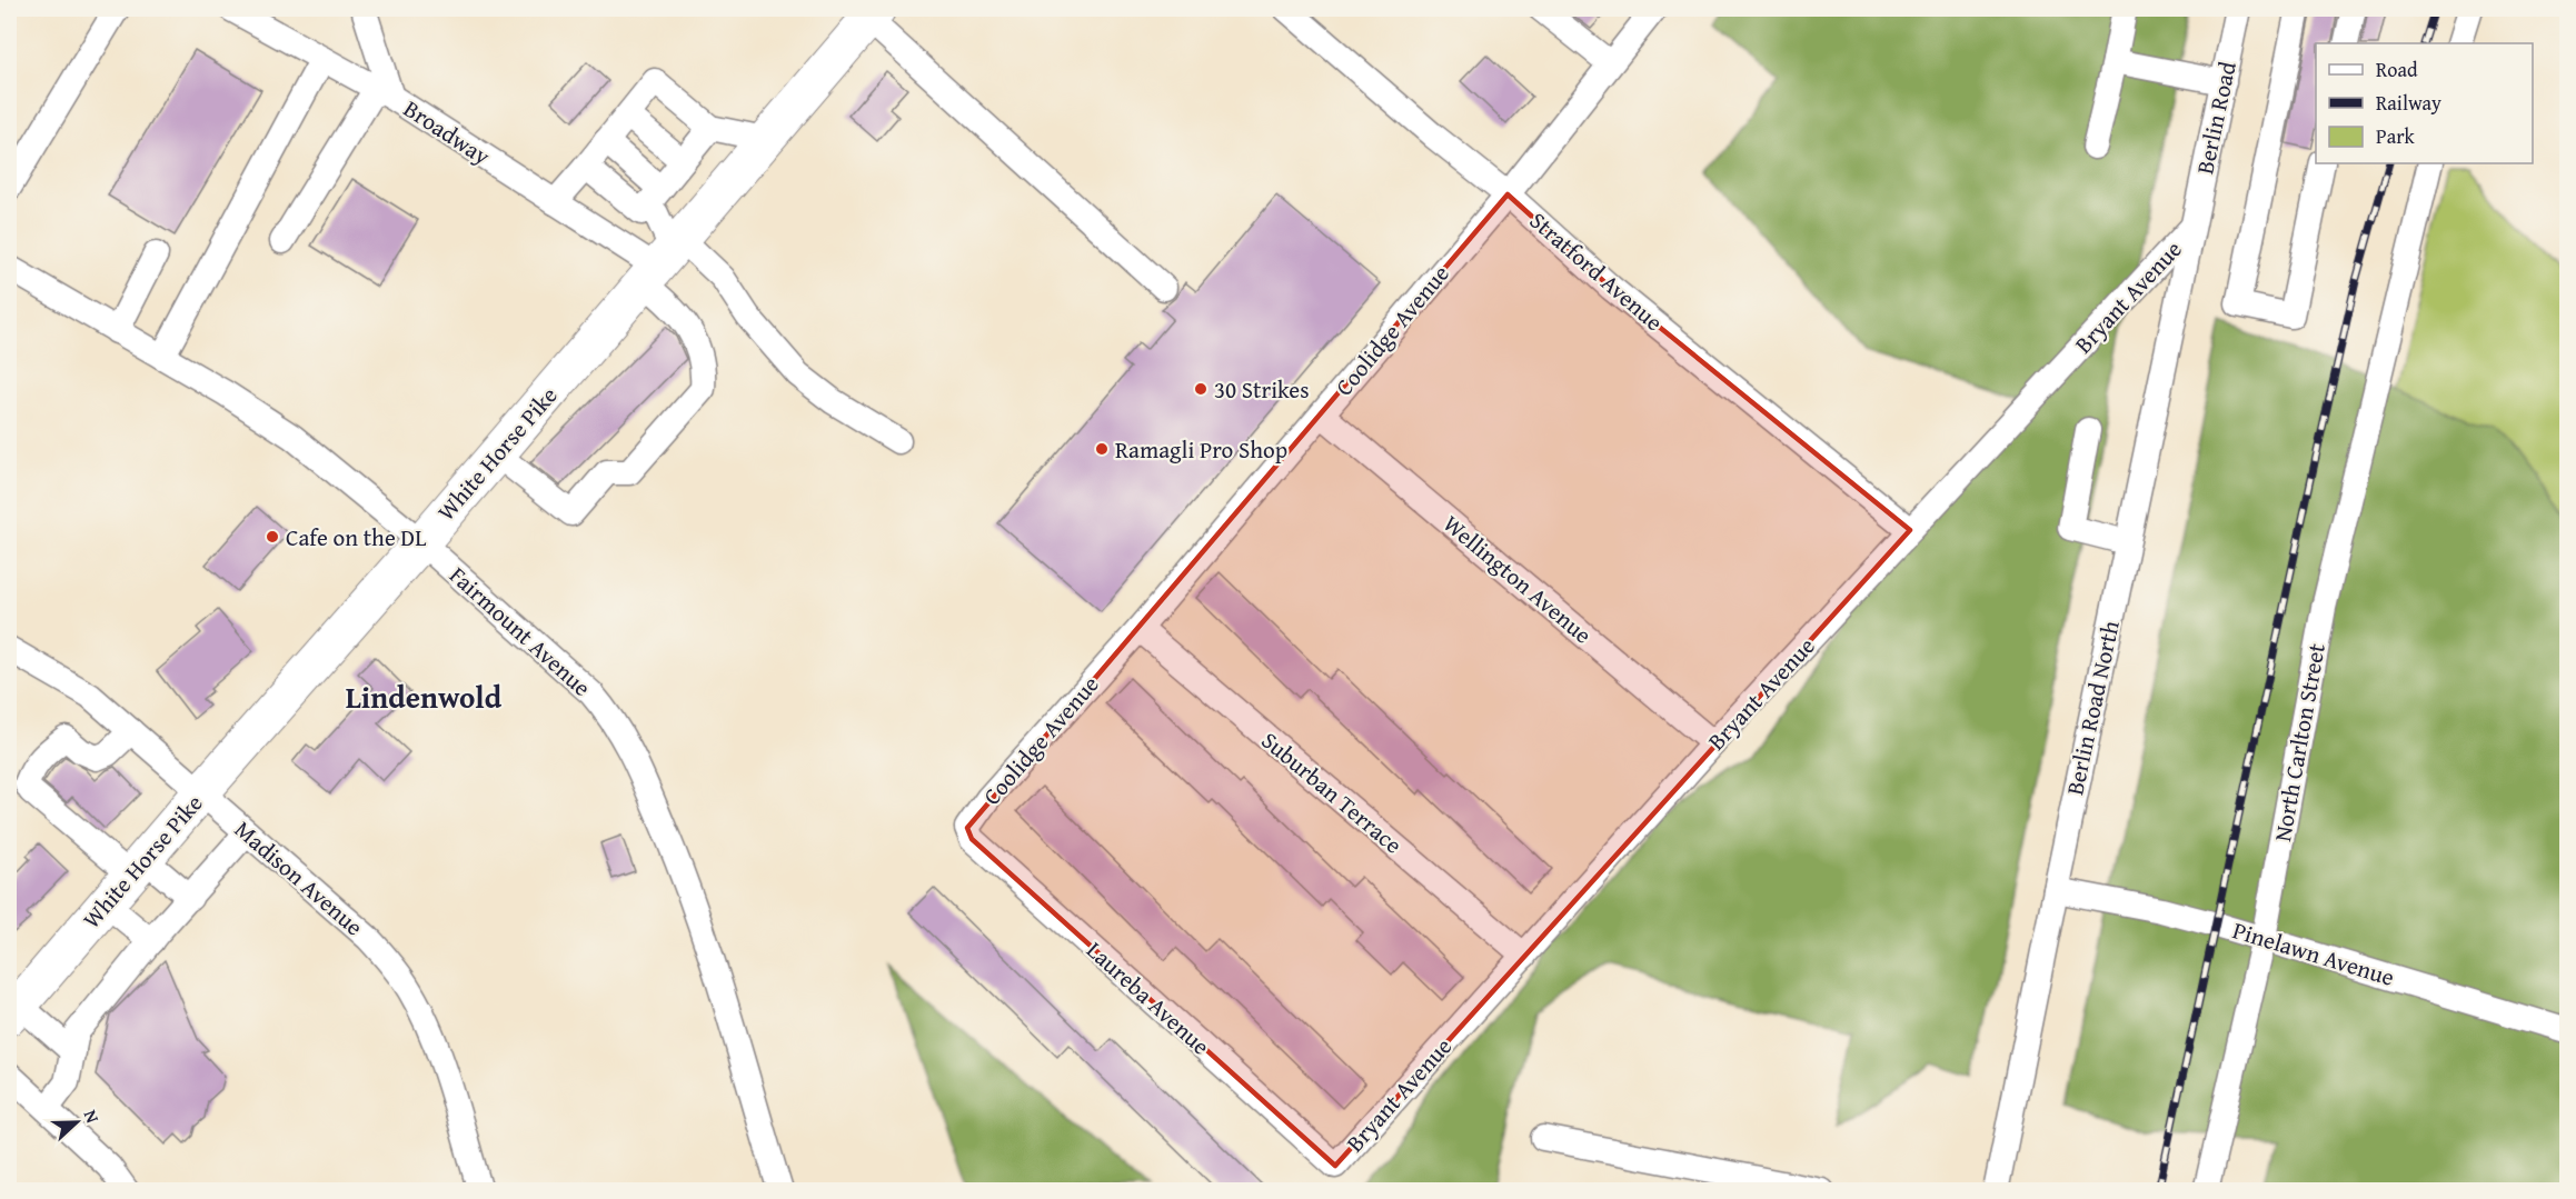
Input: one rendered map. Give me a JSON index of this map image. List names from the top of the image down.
{
  "streets": {
    "highway": ["White Horse Pike"],
    "street": [
      "Berlin Road",
      "Broadway",
      "Stratford Avenue",
      "Bryant Avenue",
      "Coolidge Avenue",
      "Wellington Avenue",
      "Fairmount Avenue",
      "Berlin Road North",
      "North Carlton Street",
      "Suburban Terrace",
      "Madison Avenue",
      "Pinelawn Avenue",
      "Laureba Avenue"
    ]
  },
  "crossings": [
    ["Berlin Road", "Bryant Avenue"],
    ["Berlin Road", "Berlin Road North"],
    ["Broadway", "White Horse Pike"],
    ["Stratford Avenue", "Bryant Avenue"],
    ["Stratford Avenue", "Coolidge Avenue"],
    ["Bryant Avenue", "Wellington Avenue"],
    ["Bryant Avenue", "Berlin Road North"],
    ["Bryant Avenue", "Suburban Terrace"],
    ["Bryant Avenue", "Laureba Avenue"],
    ["Coolidge Avenue", "Wellington Avenue"],
    ["Coolidge Avenue", "Suburban Terrace"],
    ["Coolidge Avenue", "Laureba Avenue"],
    ["White Horse Pike", "Fairmount Avenue"],
    ["White Horse Pike", "Madison Avenue"],
    ["Berlin Road North", "Pinelawn Avenue"],
    ["North Carlton Street", "Pinelawn Avenue"]
  ],
  "districts": ["Lindenwold"],
  "places": ["30 Strikes", "Ramagli Pro Shop", "Cafe on the DL"],
  "legend": ["Road", "Railway", "Park"],
  "north": "right"
}
